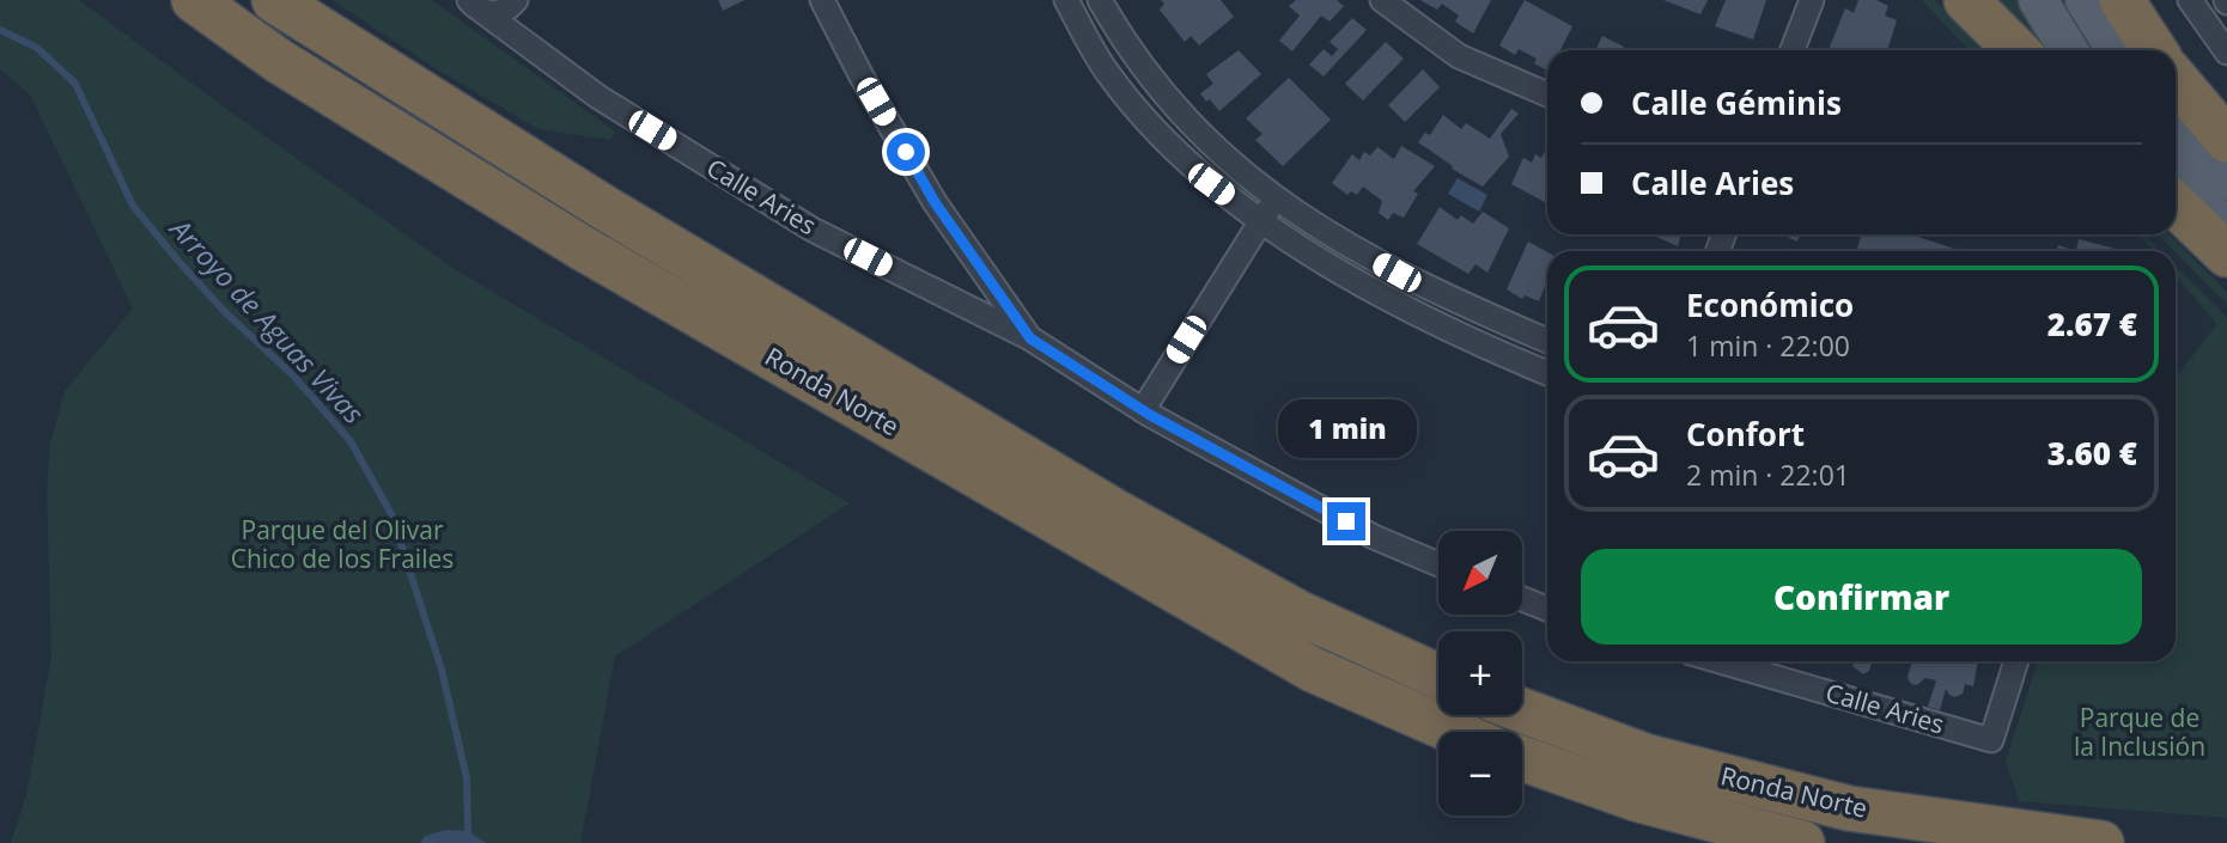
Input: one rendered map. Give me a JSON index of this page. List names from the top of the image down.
{
  "streets": {
    "highway": ["Ronda Norte"],
    "street": ["Calle Aries"]
  },
  "water": ["Arroyo de Aguas Vivas"],
  "parks": ["Parque del Olivar Chico de los Frailes", "Parque de la Inclusión"],
  "north": "bottom left",
  "page": {
    "banner": ["Calle Géminis", "Calle Aries"],
    "list": [
      {
        "name": "Económico",
        "note": "1 min · 22:00",
        "value": "2.67 €"
      },
      {
        "name": "Confort",
        "note": "2 min · 22:01",
        "value": "3.60 €"
      }
    ],
    "bubble": "1 min",
    "map_buttons": ["+", "−"],
    "buttons": "Confirmar"
  }
}
